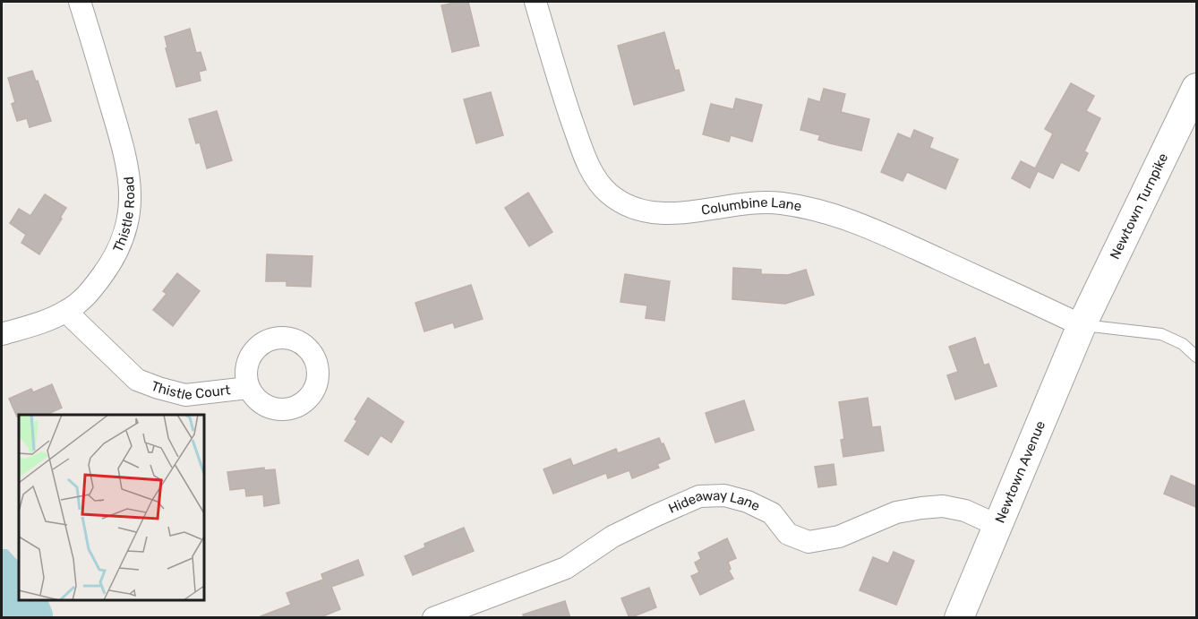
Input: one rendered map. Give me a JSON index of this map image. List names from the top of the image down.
{
  "streets": {
    "street": [
      "Newtown Turnpike",
      "Columbine Lane",
      "Thistle Road",
      "Thistle Court",
      "Newtown Avenue",
      "Hideaway Lane"
    ]
  },
  "crossings": [
    ["Newtown Turnpike", "Columbine Lane"],
    ["Newtown Turnpike", "Newtown Avenue"],
    ["Columbine Lane", "Newtown Avenue"],
    ["Thistle Road", "Thistle Court"],
    ["Newtown Avenue", "Hideaway Lane"]
  ]
}
